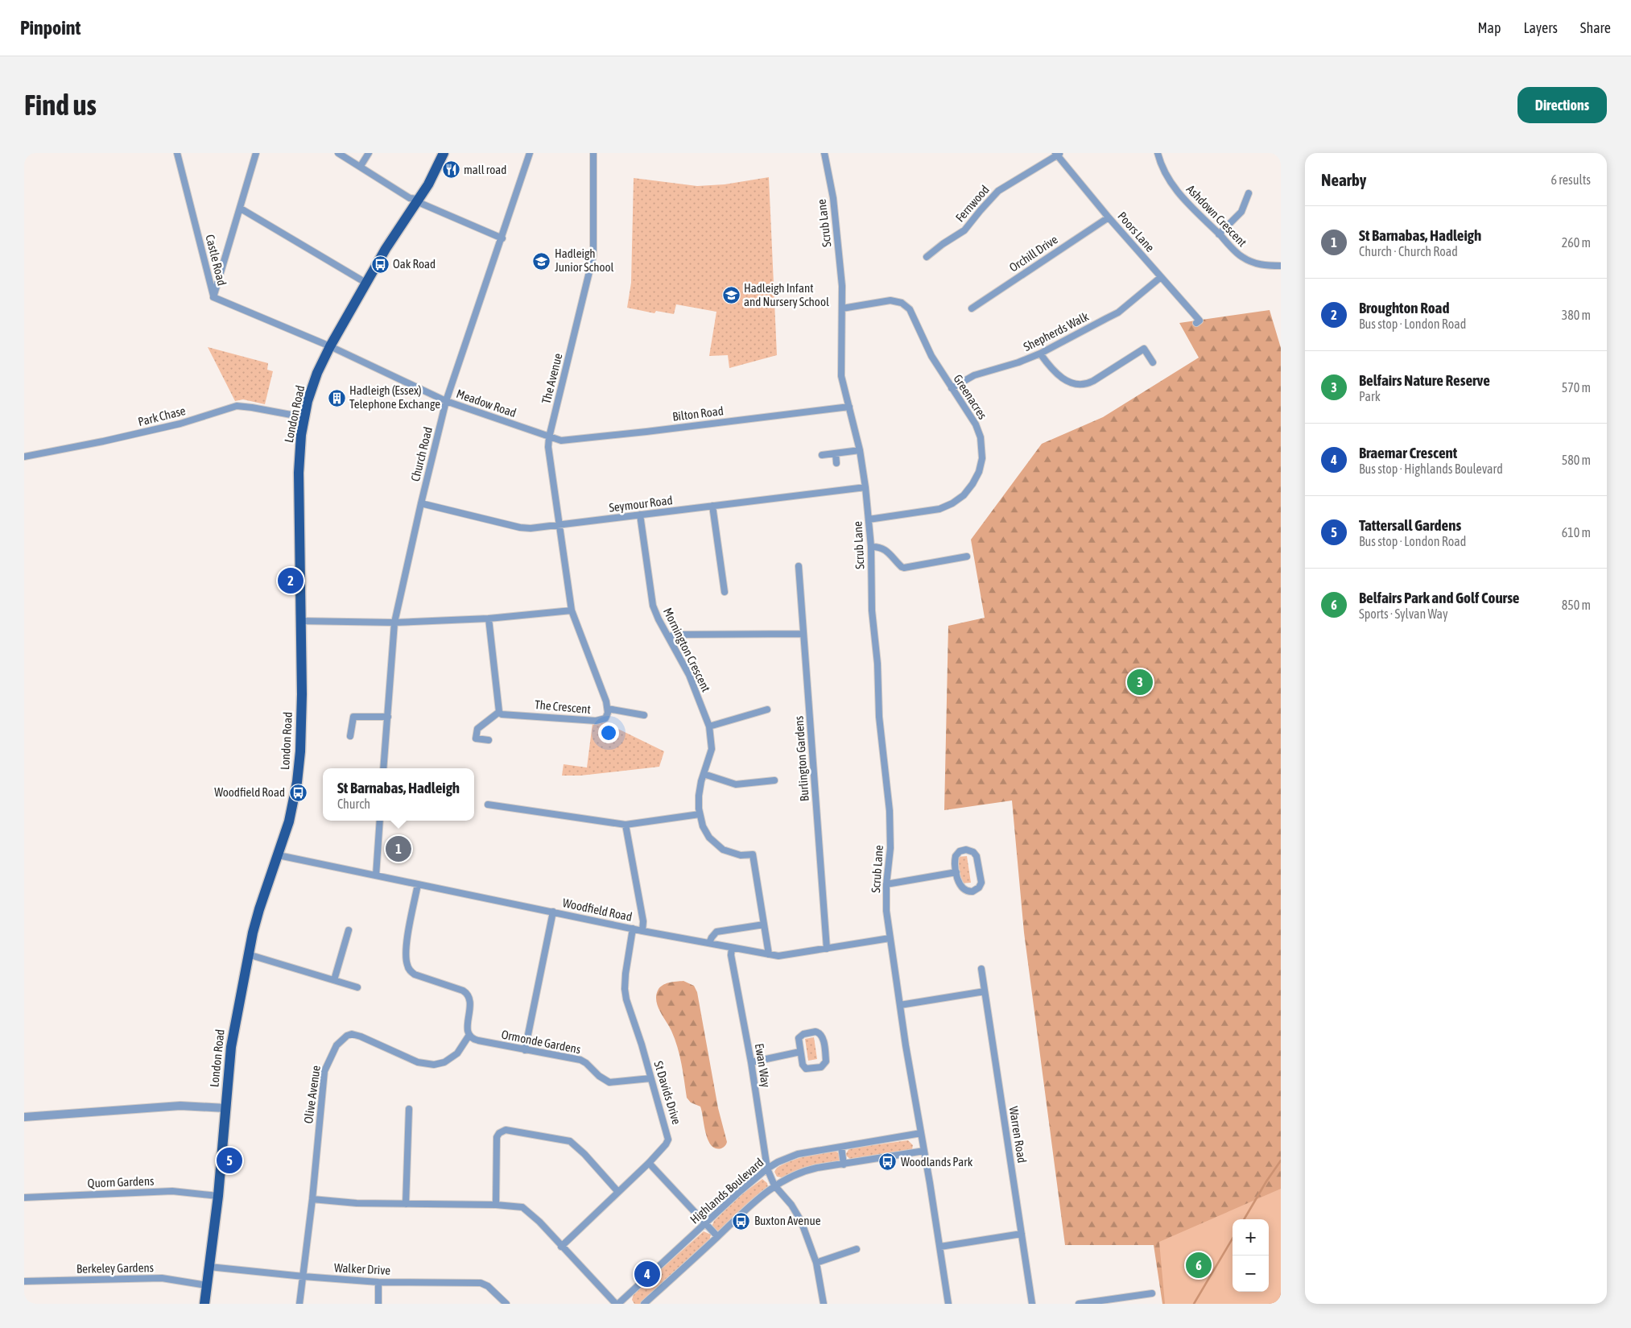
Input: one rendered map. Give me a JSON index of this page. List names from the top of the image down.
{
  "streets": {
    "main road": ["London Road"],
    "street": [
      "Fernwood",
      "Ashdown Crescent",
      "Scrub Lane",
      "Poors Lane",
      "Orchill Drive",
      "Castle Road",
      "Shepherds Walk",
      "The Avenue",
      "Greenacres",
      "Meadow Road",
      "Bilton Road",
      "Park Chase",
      "Church Road",
      "Seymour Road",
      "Mornington Crescent",
      "The Crescent",
      "Burlington Gardens",
      "Woodfield Road",
      "Ormonde Gardens",
      "Ewan Way",
      "St Davids Drive",
      "Olive Avenue",
      "Warren Road",
      "Quorn Gardens",
      "Highlands Boulevard",
      "Berkeley Gardens",
      "Walker Drive"
    ]
  },
  "crossings": [
    ["Fernwood", "Poors Lane"],
    ["Scrub Lane", "Greenacres"],
    ["Scrub Lane", "Bilton Road"],
    ["Scrub Lane", "Seymour Road"],
    ["Scrub Lane", "Woodfield Road"],
    ["Poors Lane", "Orchill Drive"],
    ["Poors Lane", "Shepherds Walk"],
    ["Castle Road", "Meadow Road"],
    ["Castle Road", "London Road"],
    ["Shepherds Walk", "Greenacres"],
    ["The Avenue", "Meadow Road"],
    ["The Avenue", "Bilton Road"],
    ["The Avenue", "Seymour Road"],
    ["The Avenue", "The Crescent"],
    ["Meadow Road", "London Road"],
    ["Meadow Road", "Bilton Road"],
    ["Meadow Road", "Church Road"],
    ["London Road", "Park Chase"],
    ["London Road", "Woodfield Road"],
    ["London Road", "Quorn Gardens"],
    ["London Road", "Berkeley Gardens"],
    ["London Road", "Walker Drive"],
    ["Church Road", "Seymour Road"],
    ["Seymour Road", "Mornington Crescent"],
    ["Burlington Gardens", "Woodfield Road"],
    ["Woodfield Road", "Ewan Way"],
    ["Woodfield Road", "St Davids Drive"],
    ["Ormonde Gardens", "St Davids Drive"],
    ["Ormonde Gardens", "Olive Avenue"],
    ["Ewan Way", "Highlands Boulevard"],
    ["Olive Avenue", "Walker Drive"]
  ],
  "places": {
    "restaurant": ["mall road"],
    "school or university": ["Hadleigh Junior School", "Hadleigh Infant and Nursery School"],
    "bus stop": [
      "Oak Road",
      "Woodfield Road",
      "Woodlands Park",
      "Buxton Avenue"
    ],
    "building": ["Hadleigh (Essex) Telephone Exchange"]
  },
  "page": {
    "header": "Pinpoint",
    "nav": ["Map", "Layers", "Share"],
    "buttons": "Directions",
    "title": "Find us",
    "heading": ["Nearby", "6 results"],
    "list": [
      {
        "mark": "1",
        "name": "St Barnabas, Hadleigh",
        "note": "Church · Church Road",
        "value": "260 m"
      },
      {
        "mark": "2",
        "name": "Broughton Road",
        "note": "Bus stop · London Road",
        "value": "380 m"
      },
      {
        "mark": "3",
        "name": "Belfairs Nature Reserve",
        "note": "Park",
        "value": "570 m"
      },
      {
        "mark": "4",
        "name": "Braemar Crescent",
        "note": "Bus stop · Highlands Boulevard",
        "value": "580 m"
      },
      {
        "mark": "5",
        "name": "Tattersall Gardens",
        "note": "Bus stop · London Road",
        "value": "610 m"
      },
      {
        "mark": "6",
        "name": "Belfairs Park and Golf Course",
        "note": "Sports · Sylvan Way",
        "value": "850 m"
      }
    ],
    "pins": [
      "2",
      "3",
      "1",
      "5",
      "6",
      "4"
    ],
    "popup": ["St Barnabas, Hadleigh", "Church"],
    "map_buttons": ["+", "−"]
  }
}
